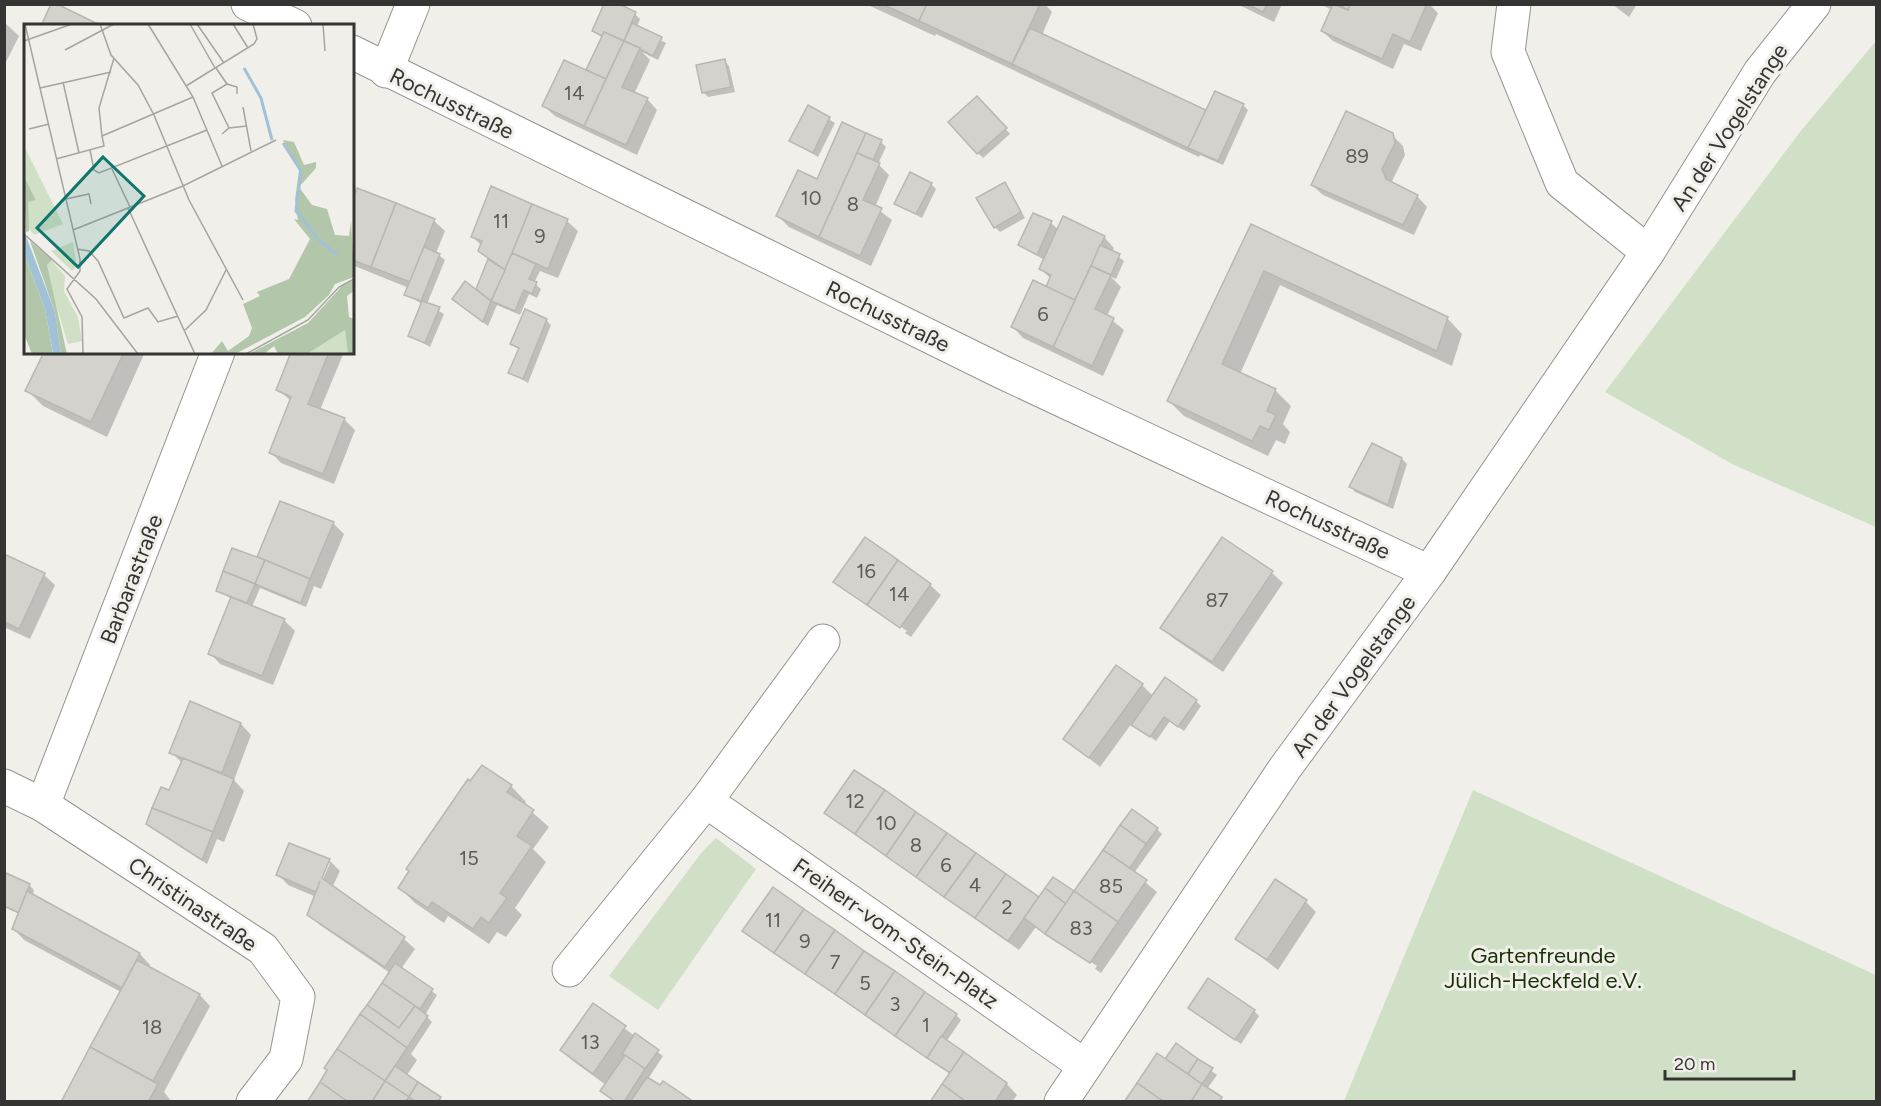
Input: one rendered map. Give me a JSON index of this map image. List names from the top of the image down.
{
  "streets": {
    "street": [
      "Rochusstraße",
      "An der Vogelstange",
      "Barbarastraße",
      "Christinastraße",
      "Freiherr-vom-Stein-Platz"
    ]
  },
  "crossings": [
    ["Rochusstraße", "An der Vogelstange"],
    ["An der Vogelstange", "Freiherr-vom-Stein-Platz"],
    ["Barbarastraße", "Christinastraße"]
  ],
  "parks": ["Gartenfreunde Jülich-Heckfeld e.V."],
  "house_numbers": [
    "14",
    "89",
    "10",
    "8",
    "11",
    "9",
    "6",
    "16",
    "14",
    "87",
    "12",
    "10",
    "8",
    "15",
    "6",
    "4",
    "85",
    "2",
    "11",
    "83",
    "9",
    "7",
    "5",
    "3",
    "1",
    "18",
    "13"
  ],
  "scale_bar": "20 m"
}
